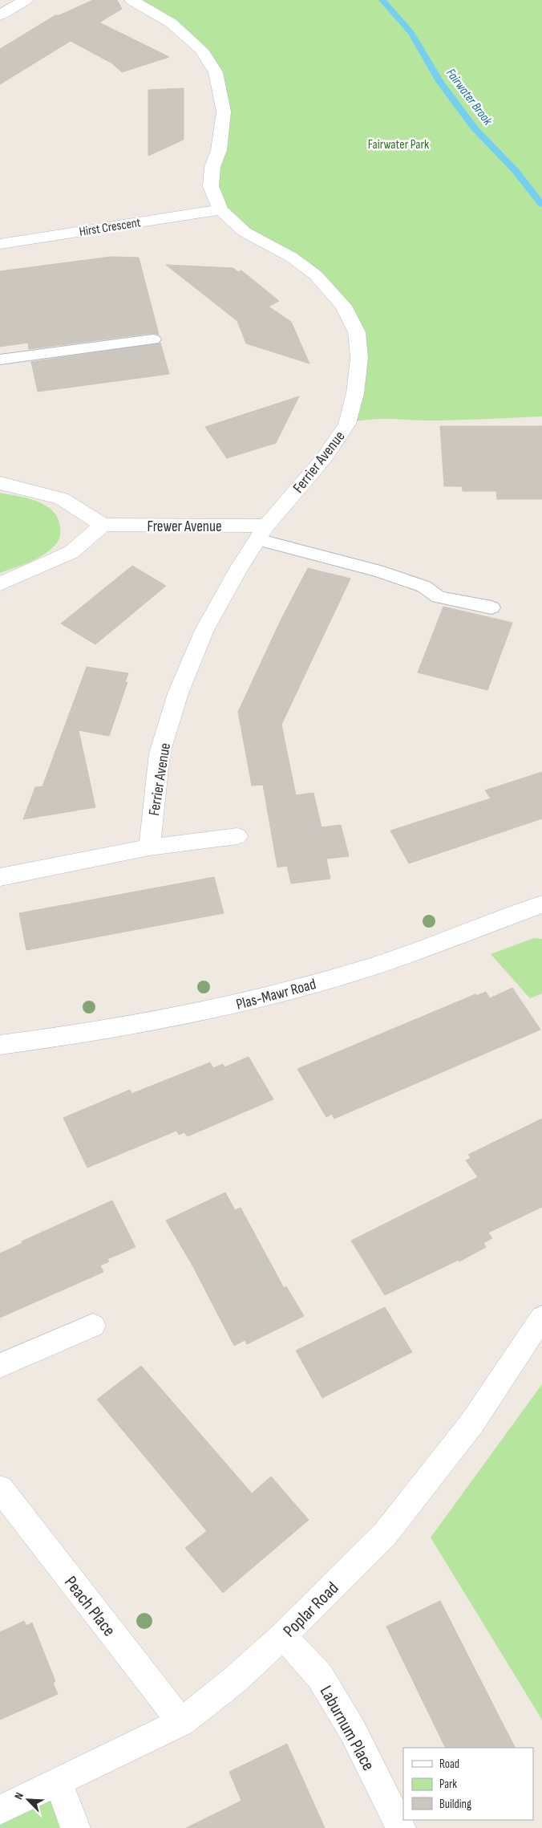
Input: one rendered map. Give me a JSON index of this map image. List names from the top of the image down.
{
  "streets": {
    "street": [
      "Hirst Crescent",
      "Ferrier Avenue",
      "Frewer Avenue",
      "Plas-Mawr Road",
      "Peach Place",
      "Poplar Road",
      "Laburnum Place"
    ]
  },
  "crossings": [
    ["Hirst Crescent", "Ferrier Avenue"],
    ["Ferrier Avenue", "Frewer Avenue"],
    ["Peach Place", "Poplar Road"],
    ["Poplar Road", "Laburnum Place"]
  ],
  "water": ["Fairwater Brook"],
  "parks": ["Fairwater Park"],
  "legend": ["Road", "Park", "Building"],
  "north": "top left"
}
